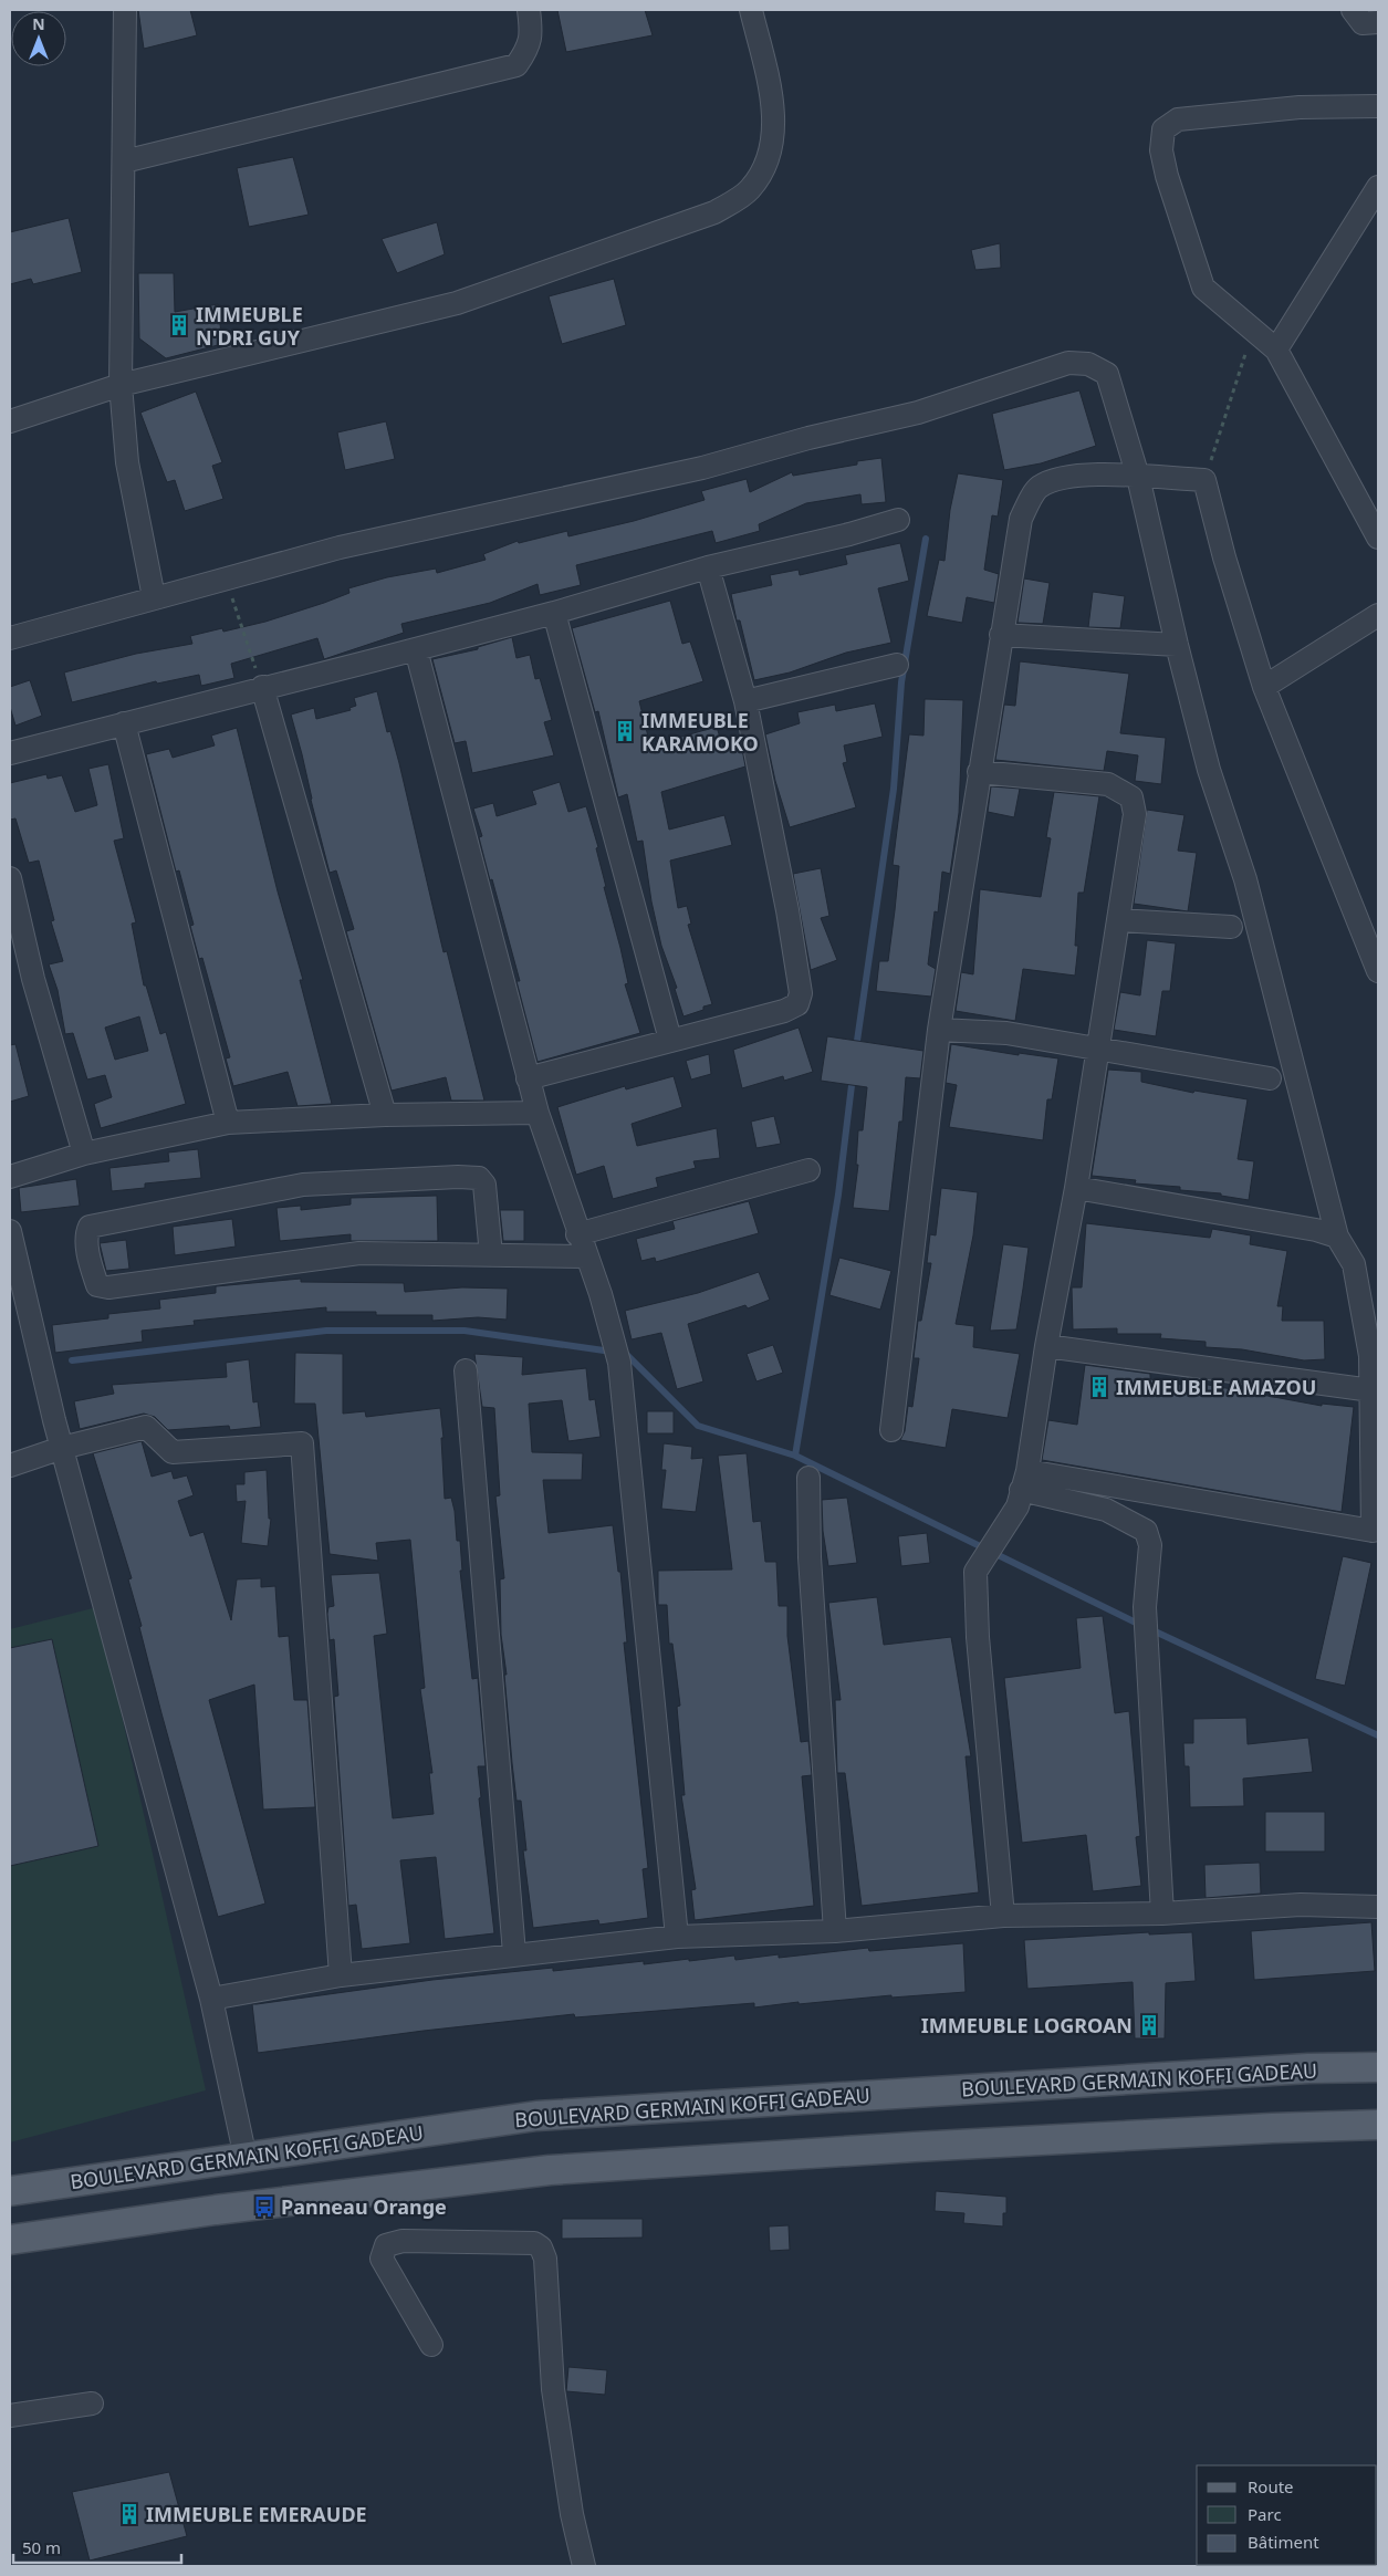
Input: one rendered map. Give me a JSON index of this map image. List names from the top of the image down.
{
  "streets": {
    "main road": ["BOULEVARD GERMAIN KOFFI GADEAU"]
  },
  "places": {
    "building": [
      "IMMEUBLE N'DRI GUY",
      "IMMEUBLE KARAMOKO",
      "IMMEUBLE AMAZOU",
      "IMMEUBLE LOGROAN",
      "IMMEUBLE EMERAUDE"
    ],
    "bus stop": ["Panneau Orange"]
  },
  "legend": ["Route", "Parc", "Bâtiment"],
  "scale_bar": "50 m",
  "north": "top"
}
